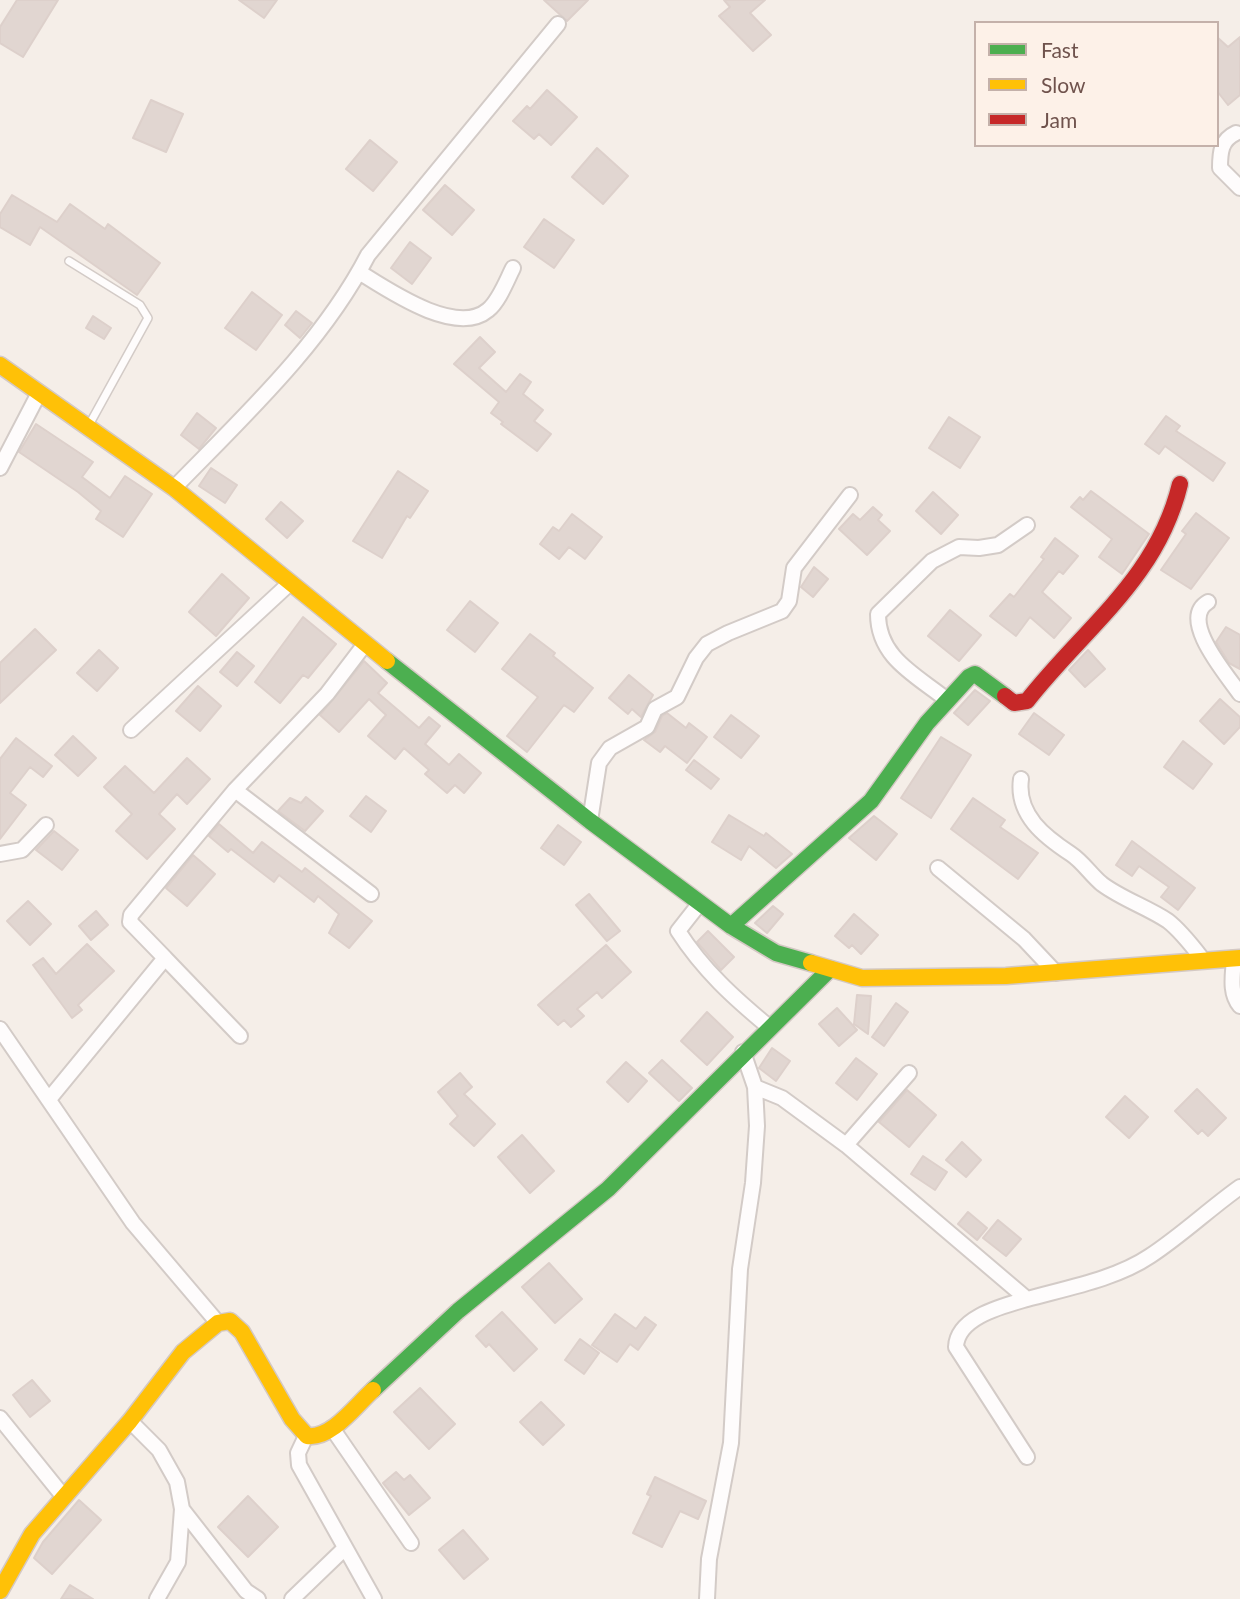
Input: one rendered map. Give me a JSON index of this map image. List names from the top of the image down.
{
  "legend": ["Fast", "Slow", "Jam"]
}
